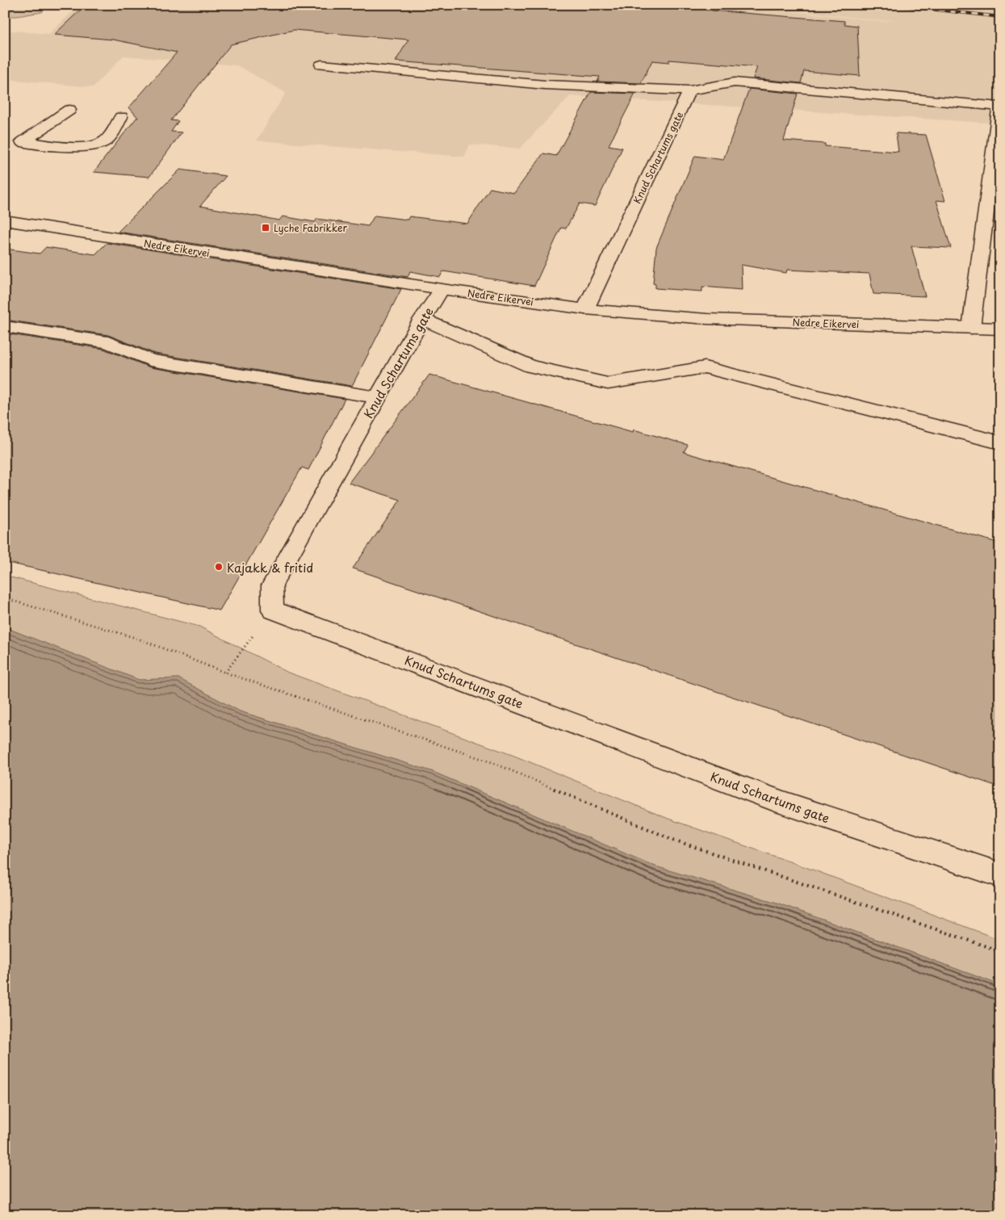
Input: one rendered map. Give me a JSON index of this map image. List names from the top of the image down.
{
  "streets": {
    "street": ["Knud Schartums gate", "Nedre Eikervei"]
  },
  "crossings": [
    ["Knud Schartums gate", "Nedre Eikervei"]
  ],
  "places": {
    "transit": ["Lyche Fabrikker"],
    "other": ["Kajakk & fritid"]
  }
}
